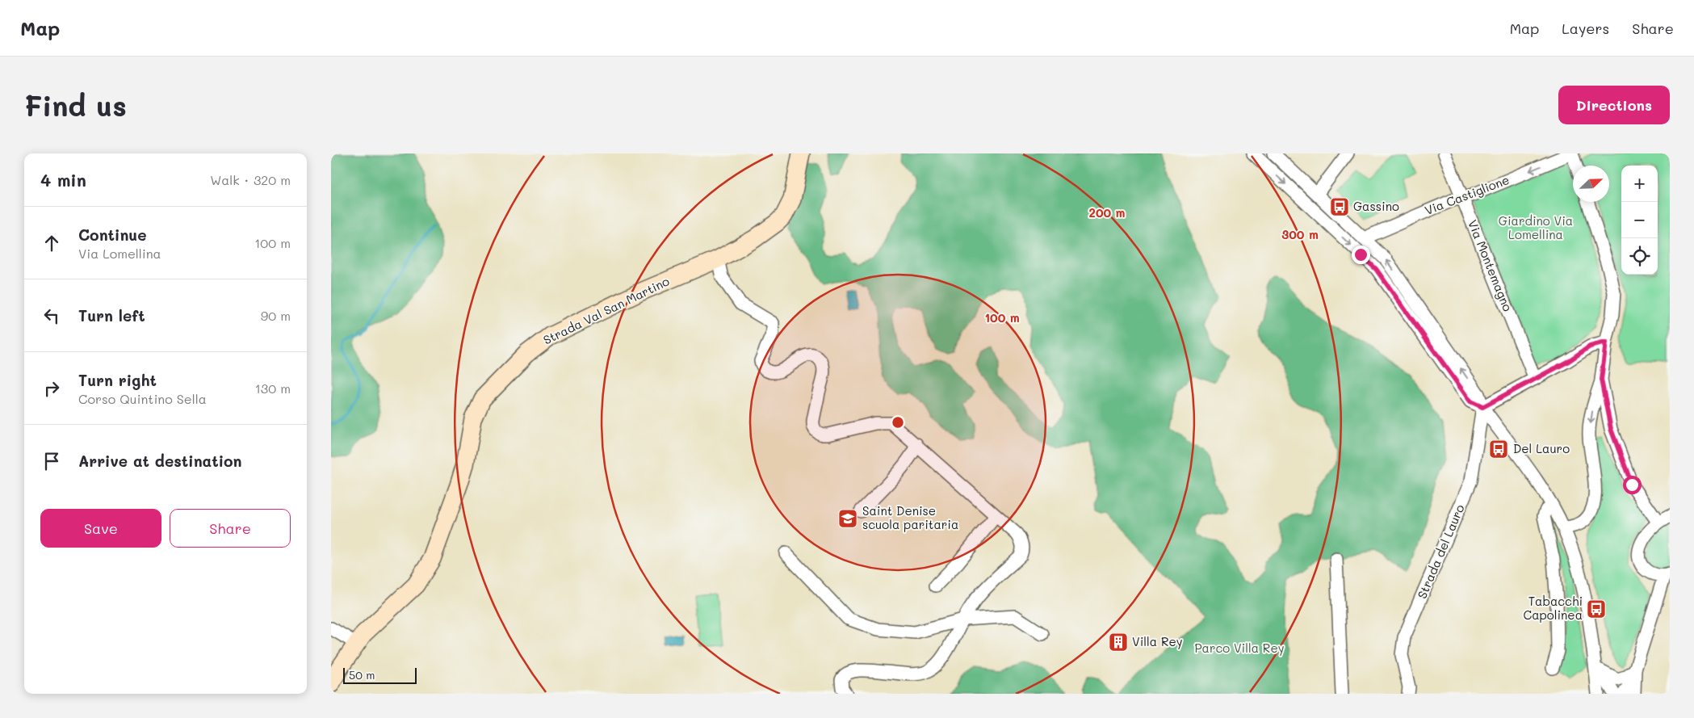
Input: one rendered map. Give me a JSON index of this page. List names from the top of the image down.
{
  "streets": {
    "street": [
      "Via Castiglione",
      "Via Montemagno",
      "Strada Val San Martino",
      "Strada del Lauro"
    ]
  },
  "crossings": [
    ["Via Castiglione", "Via Montemagno"]
  ],
  "one_way": ["Via Castiglione"],
  "parks": ["Giardino Via Lomellina", "Parco Villa Rey"],
  "places": {
    "bus stop": ["Gassino", "Del Lauro", "Tabacchi Capolinea"],
    "school or university": ["Saint Denise scuola paritaria"],
    "building": ["Villa Rey"]
  },
  "scale_bar": "50 m",
  "north": "top right",
  "page": {
    "header": "Map",
    "nav": ["Map", "Layers", "Share"],
    "buttons": [
      "Directions",
      ["Save", "Share"]
    ],
    "title": "Find us",
    "heading": ["4 min", "Walk · 320 m"],
    "map_buttons": ["+", "−"],
    "list": [
      ["Continue", "Via Lomellina", "100 m"],
      ["Turn left", "90 m"],
      ["Turn right", "Corso Quintino Sella", "130 m"],
      "Arrive at destination"
    ],
    "scale": "50 m"
  },
  "rings": ["200 m", "300 m", "100 m"]
}
